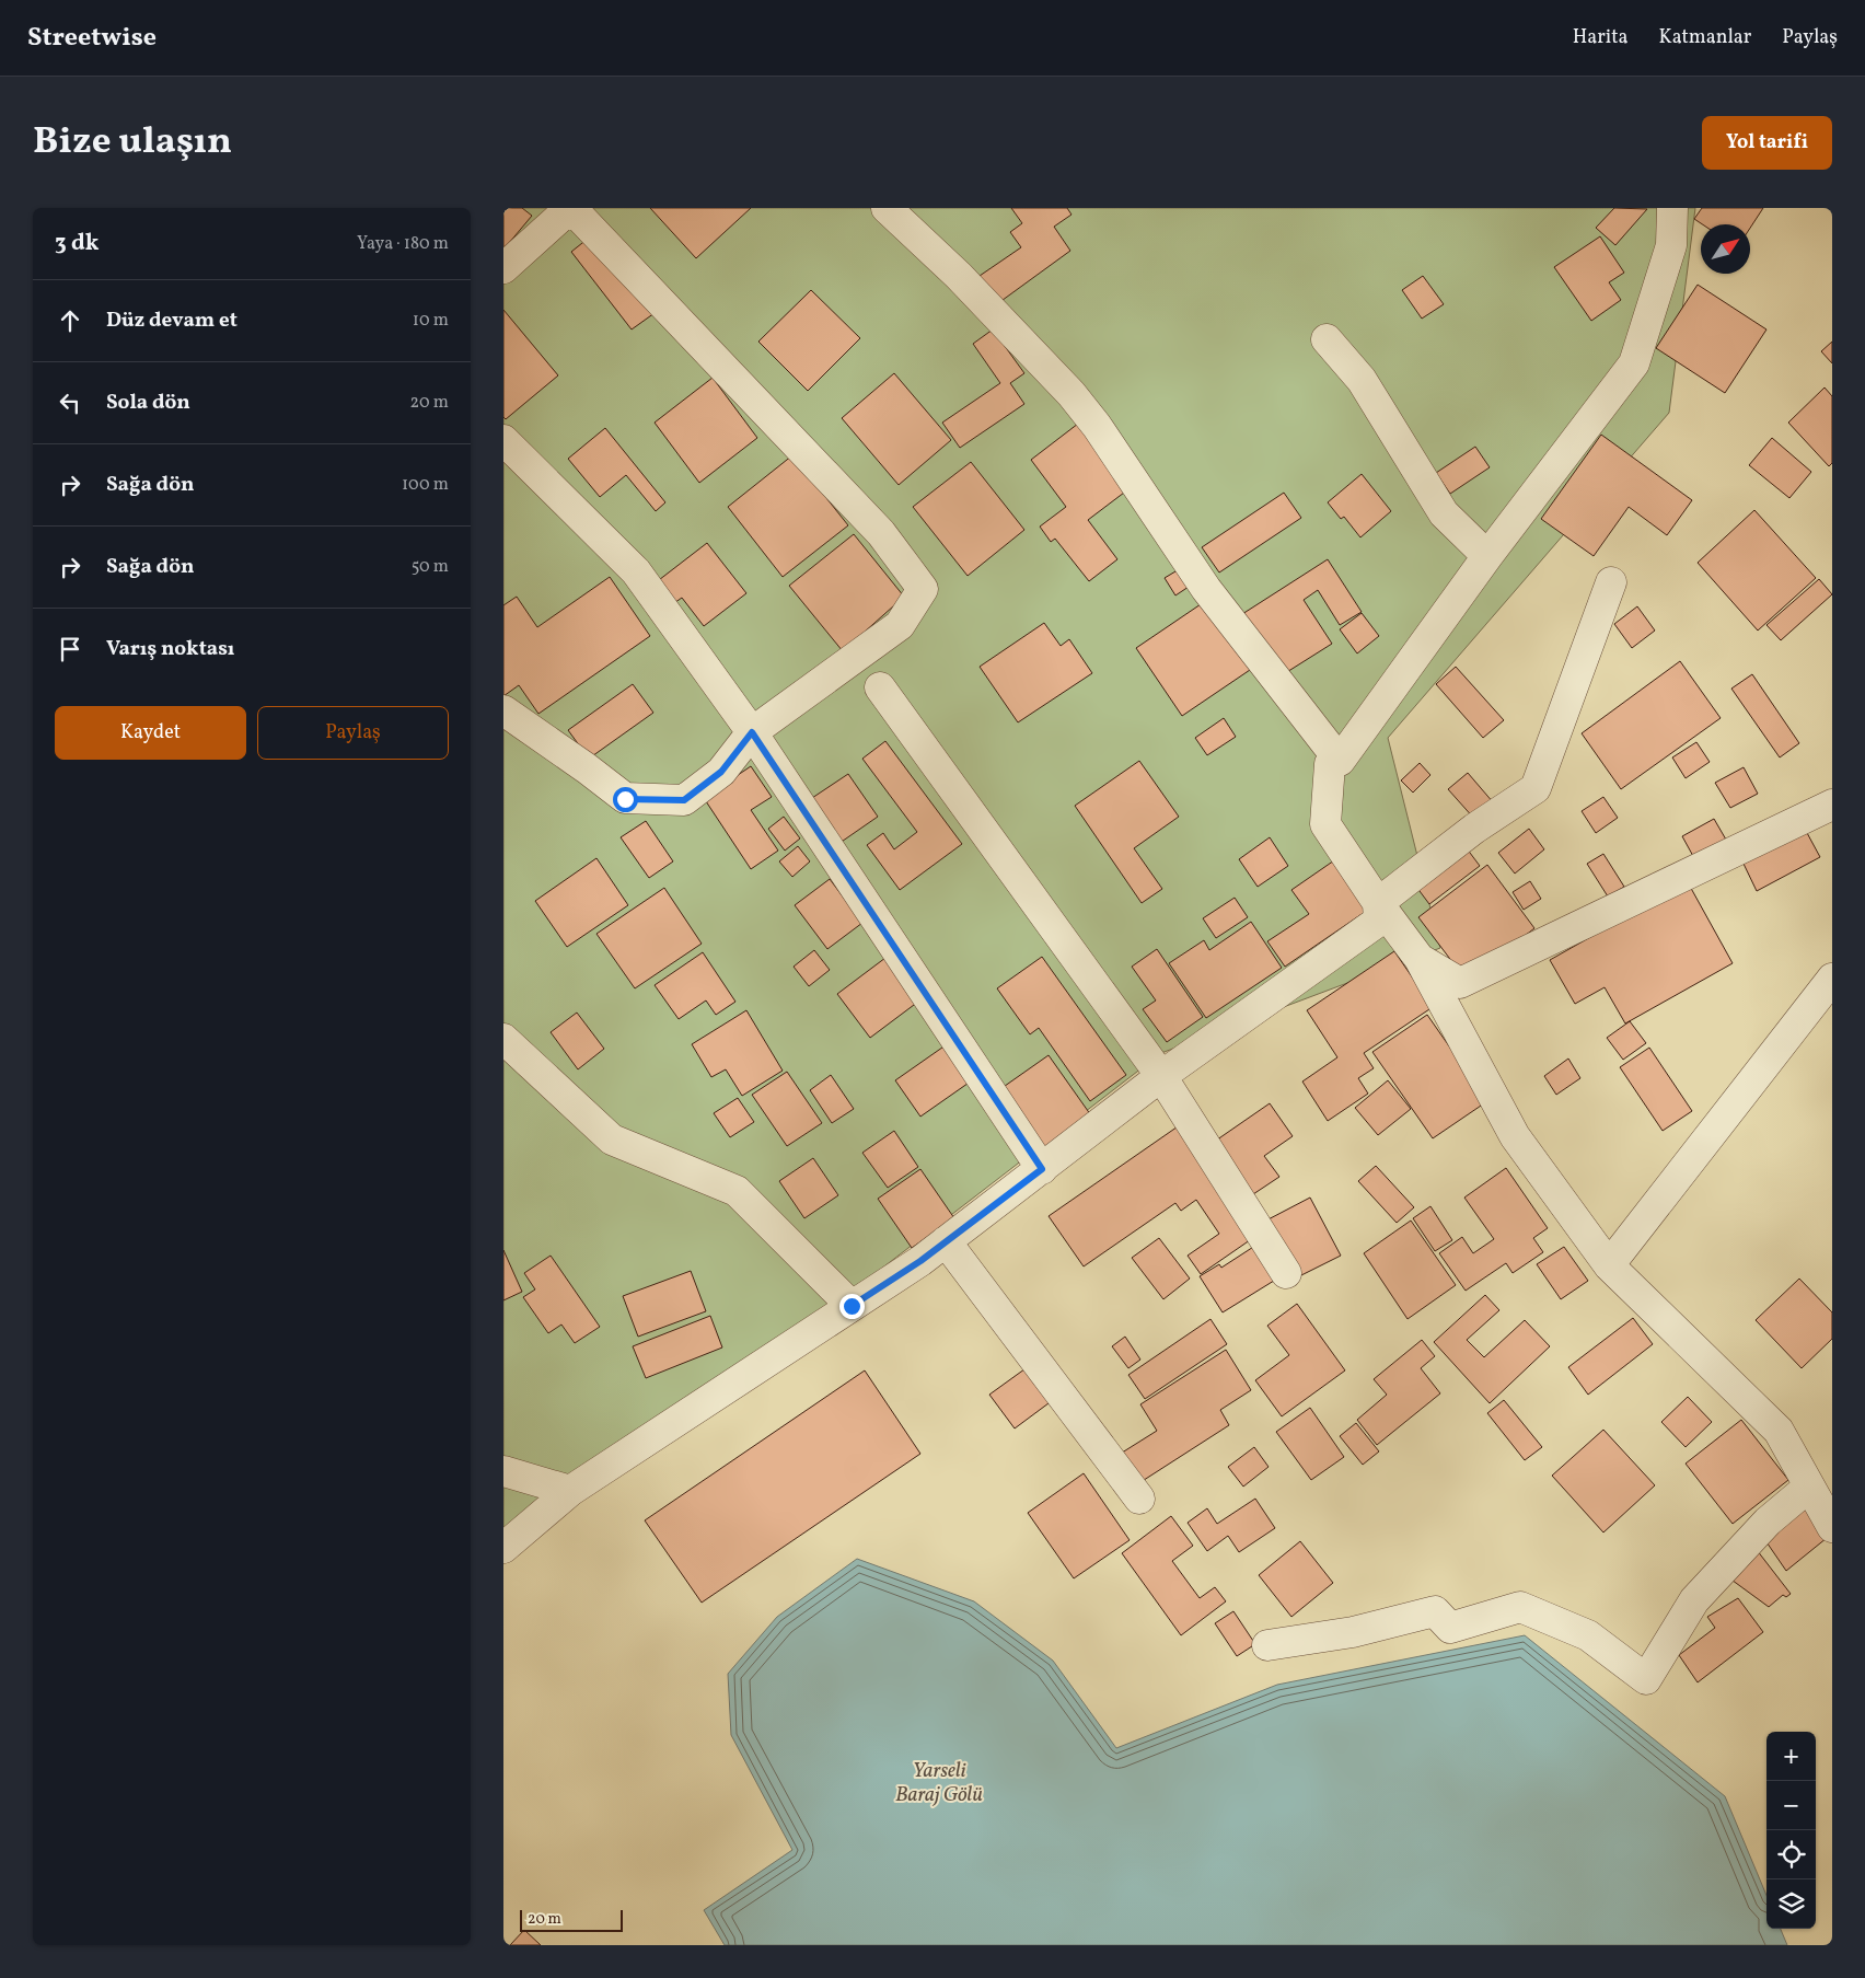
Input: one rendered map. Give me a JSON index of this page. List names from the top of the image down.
{
  "water": ["Yarseli Baraj Gölü"],
  "scale_bar": "20 m",
  "north": "top right",
  "page": {
    "header": "Streetwise",
    "nav": ["Harita", "Katmanlar", "Paylaş"],
    "title": "Bize ulaşın",
    "buttons": [
      "Yol tarifi",
      ["Kaydet", "Paylaş"]
    ],
    "heading": ["3 dk", "Yaya · 180 m"],
    "list": [
      ["Düz devam et", "10 m"],
      ["Sola dön", "20 m"],
      ["Sağa dön", "100 m"],
      ["Sağa dön", "50 m"],
      "Varış noktası"
    ],
    "map_buttons": ["+", "−"],
    "scale": "20 m"
  }
}
